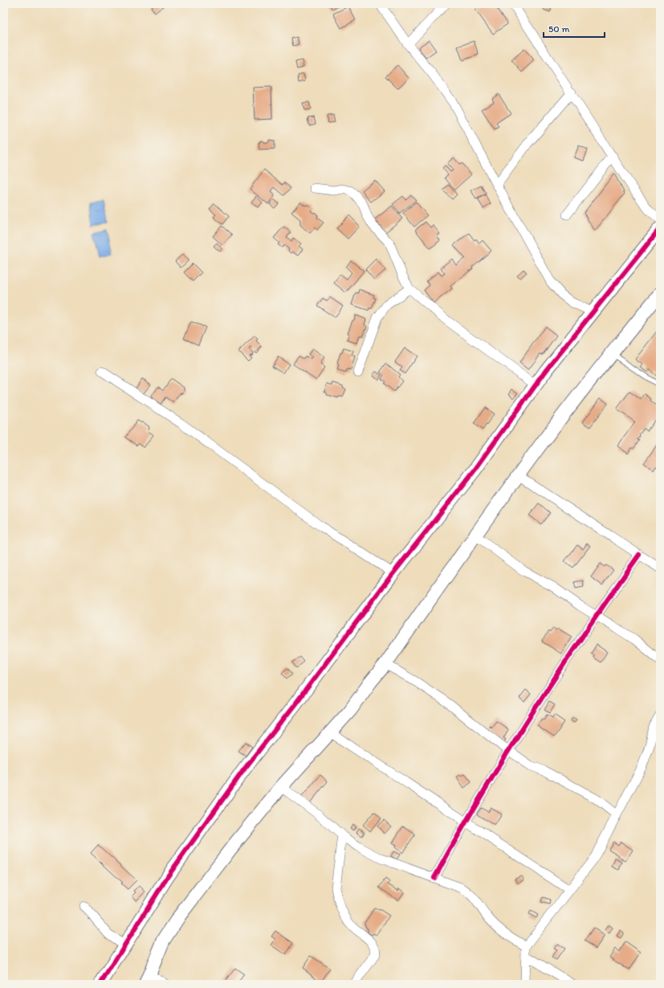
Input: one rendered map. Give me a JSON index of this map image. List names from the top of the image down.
{
  "scale_bar": "50 m"
}
